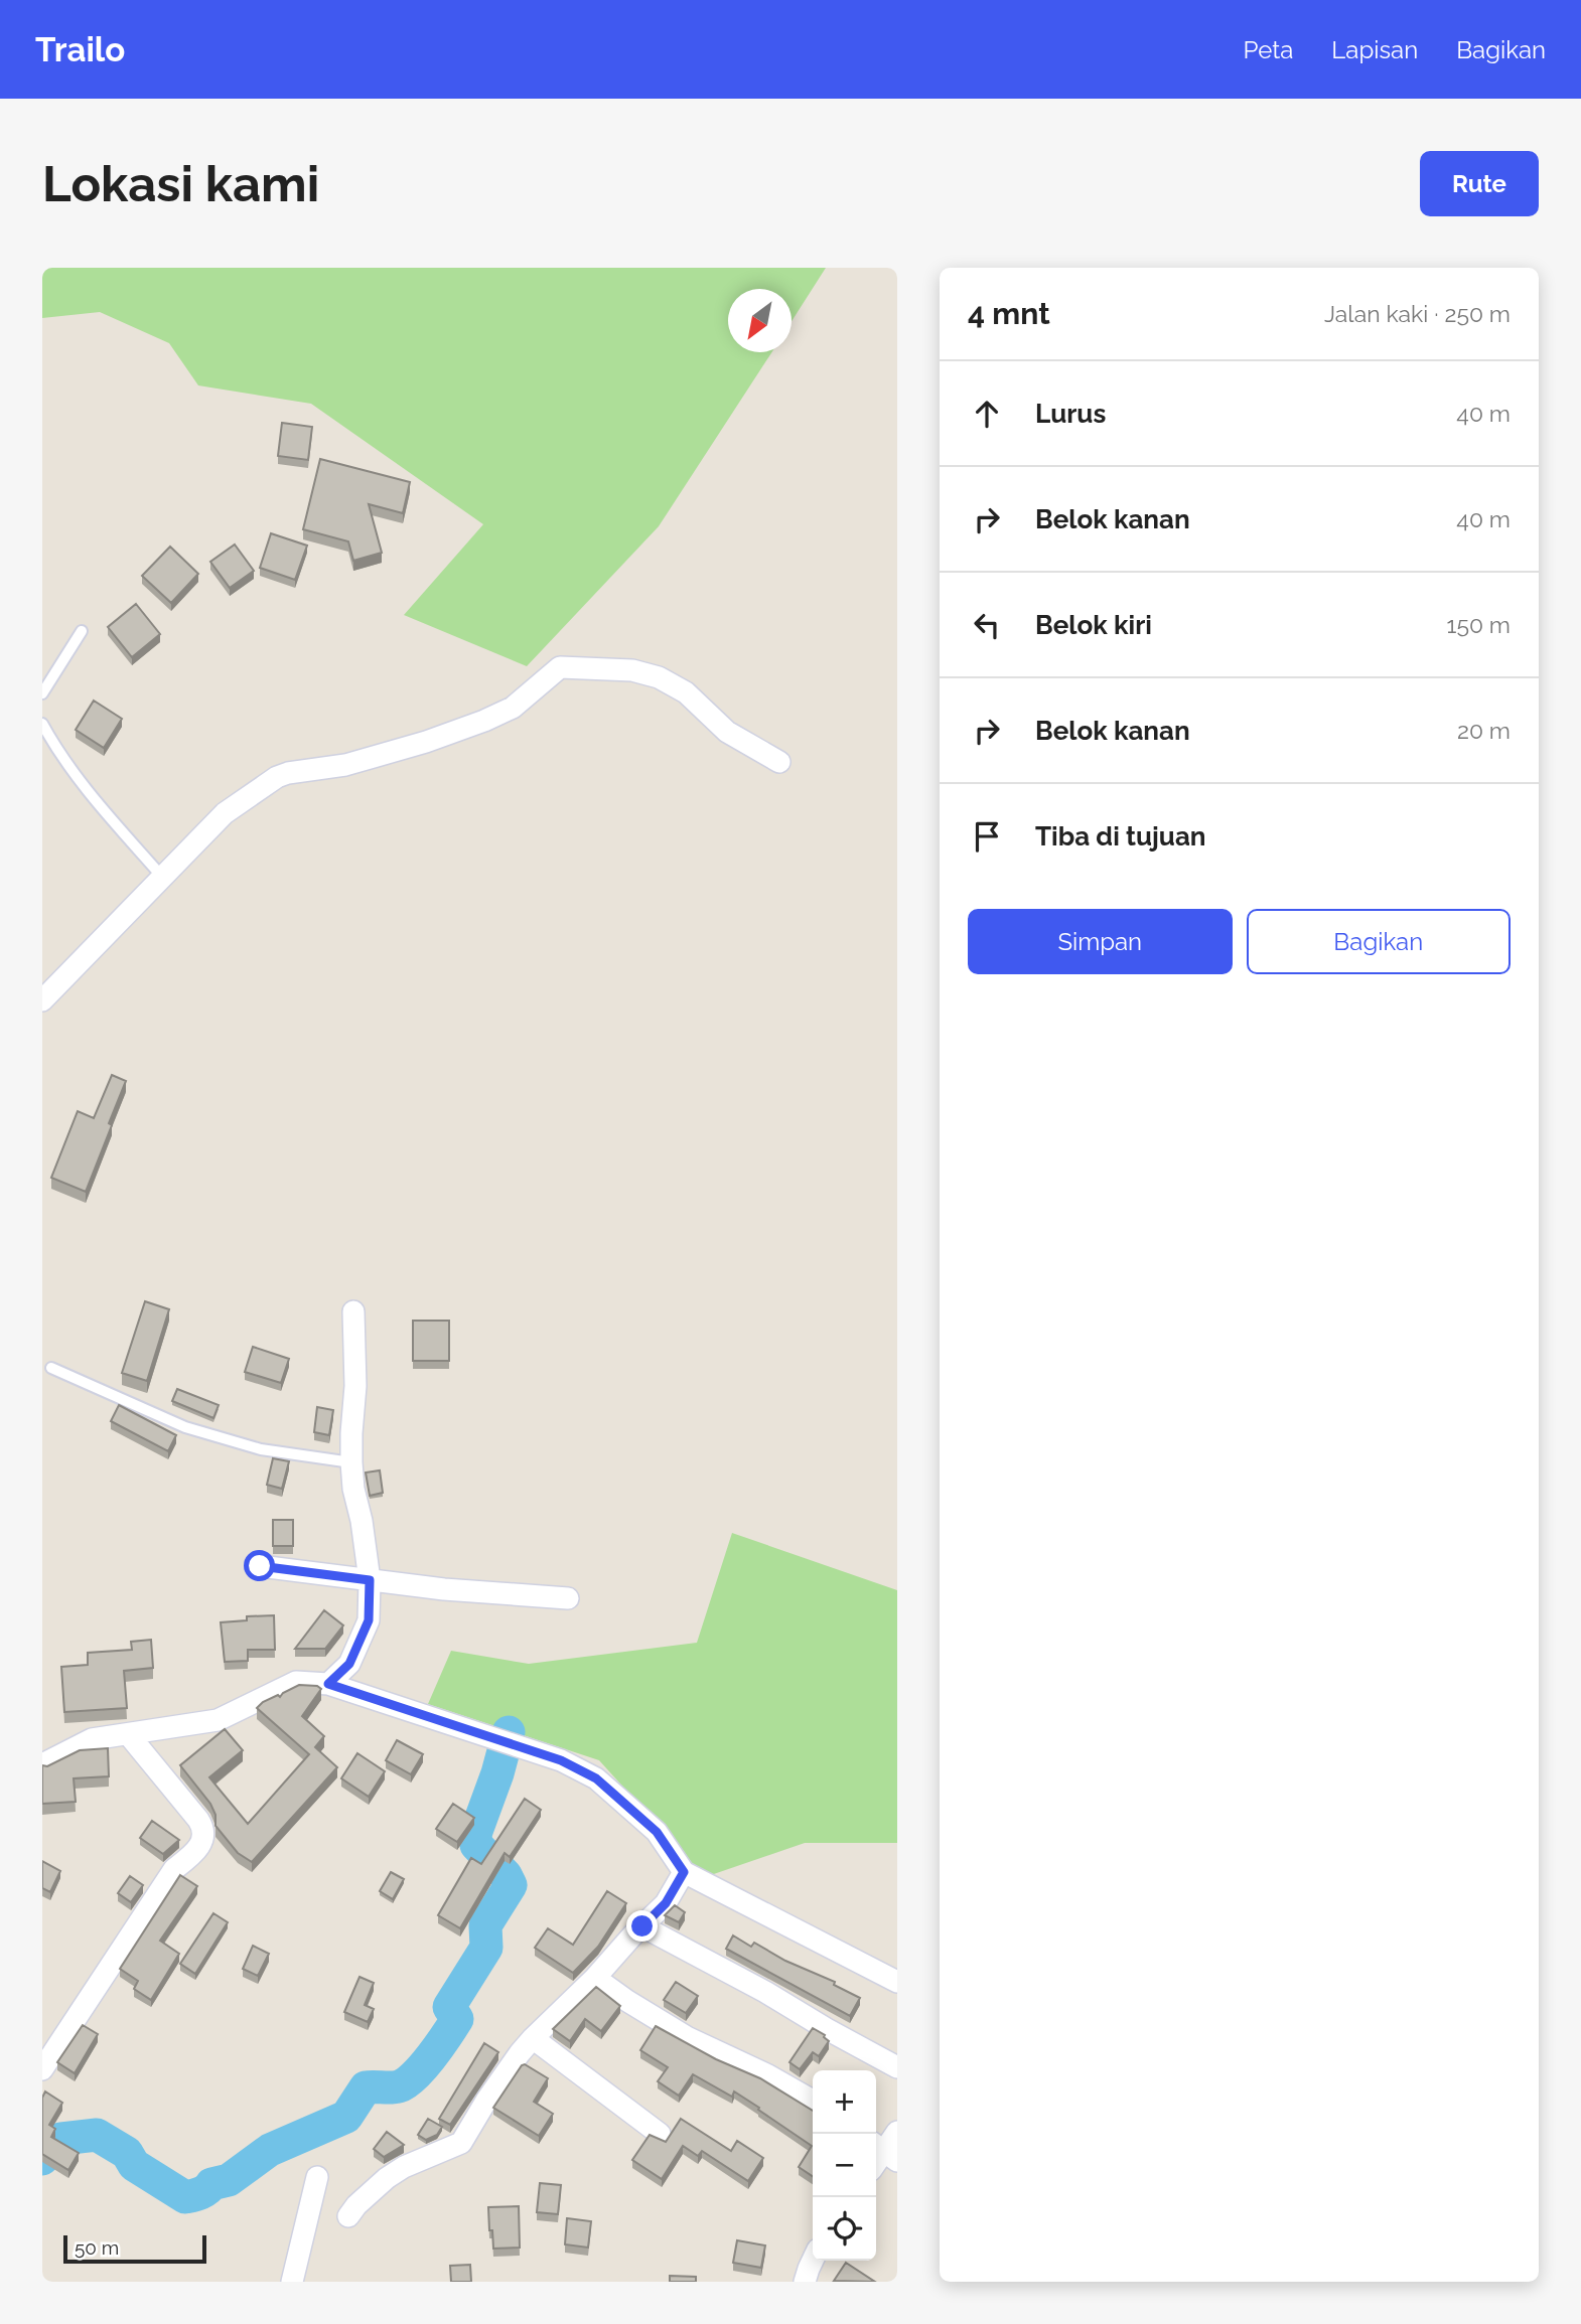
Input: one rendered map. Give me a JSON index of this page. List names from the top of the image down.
{
  "scale_bar": "50 m",
  "north": "bottom left",
  "page": {
    "header": "Trailo",
    "nav": ["Peta", "Lapisan", "Bagikan"],
    "buttons": [
      "Rute",
      ["Simpan", "Bagikan"]
    ],
    "title": "Lokasi kami",
    "heading": ["4 mnt", "Jalan kaki · 250 m"],
    "list": [
      ["Lurus", "40 m"],
      ["Belok kanan", "40 m"],
      ["Belok kiri", "150 m"],
      ["Belok kanan", "20 m"],
      "Tiba di tujuan"
    ],
    "map_buttons": ["+", "−"],
    "scale": "50 m"
  }
}
